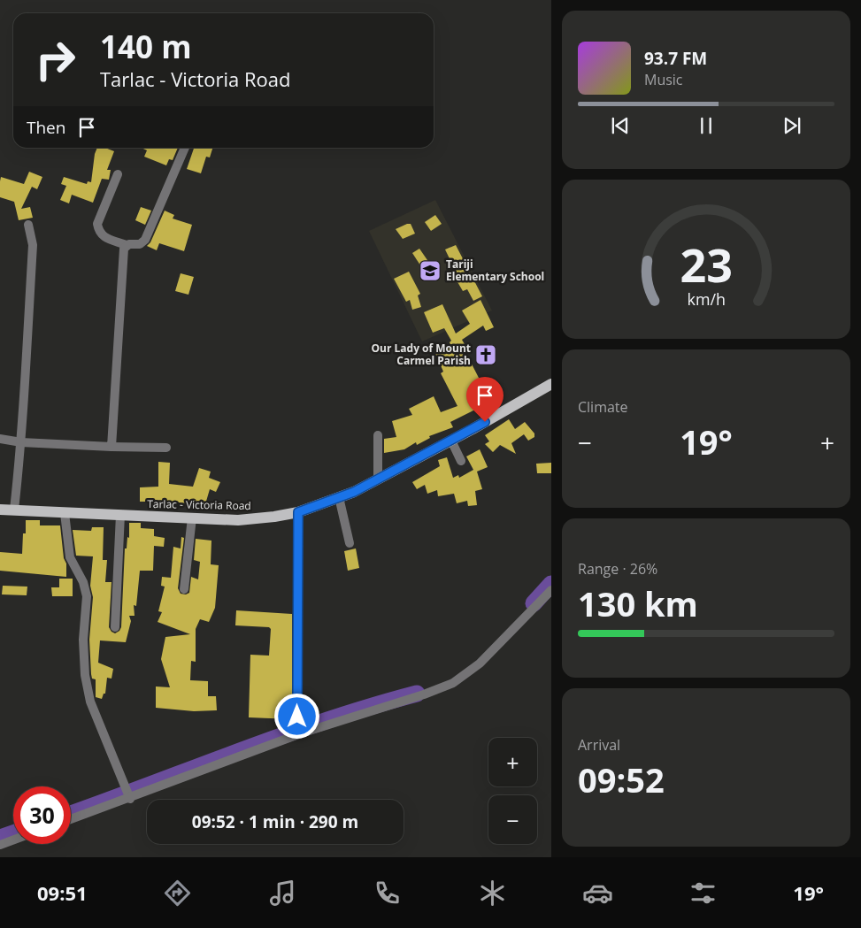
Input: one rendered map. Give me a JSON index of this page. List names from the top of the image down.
{
  "streets": {
    "main road": ["Tarlac - Victoria Road"]
  },
  "places": {
    "school or university": ["Tariji Elementary School"],
    "church": ["Our Lady of Mount Carmel Parish"]
  },
  "page": {
    "turn": ["140 m", "Tarlac - Victoria Road"],
    "song": ["93.7 FM", "Music"],
    "then": "Then",
    "tile": [
      "Climate",
      ["Range · 26%", "130 km"],
      ["Arrival", "09:52"]
    ],
    "heat": ["−", "19°", "+"],
    "map_buttons": ["+", "−"],
    "limit": "30",
    "trip": "09:52 · 1 min · 290 m",
    "tabs": ["09:51", "19°"],
    "gauge": ["23", "km/h"]
  }
}
